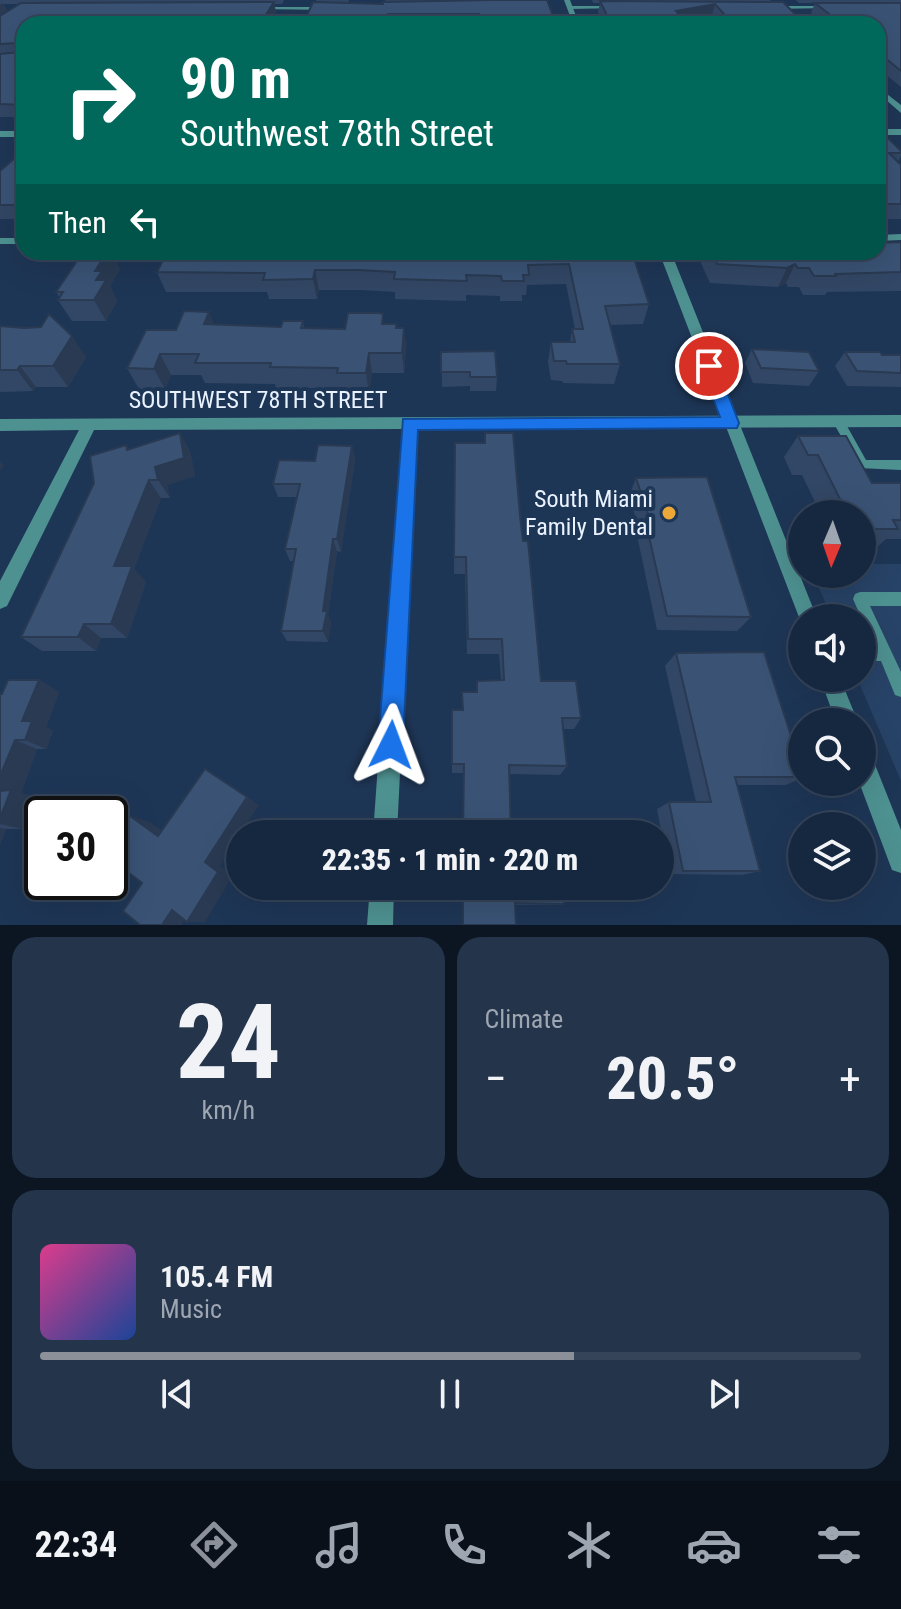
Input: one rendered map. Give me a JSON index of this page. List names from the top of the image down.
{
  "streets": {
    "street": ["SOUTHWEST 78TH STREET"]
  },
  "places": ["South Miami Family Dental"],
  "north": "bottom",
  "page": {
    "turn": ["90 m", "Southwest 78th Street"],
    "then": "Then",
    "limit": "30",
    "trip": "22:35 · 1 min · 220 m",
    "tile": [
      ["24", "km/h"],
      "Climate"
    ],
    "heat": ["−", "20.5°", "+"],
    "song": ["105.4 FM", "Music"],
    "tabs": "22:34"
  }
}
